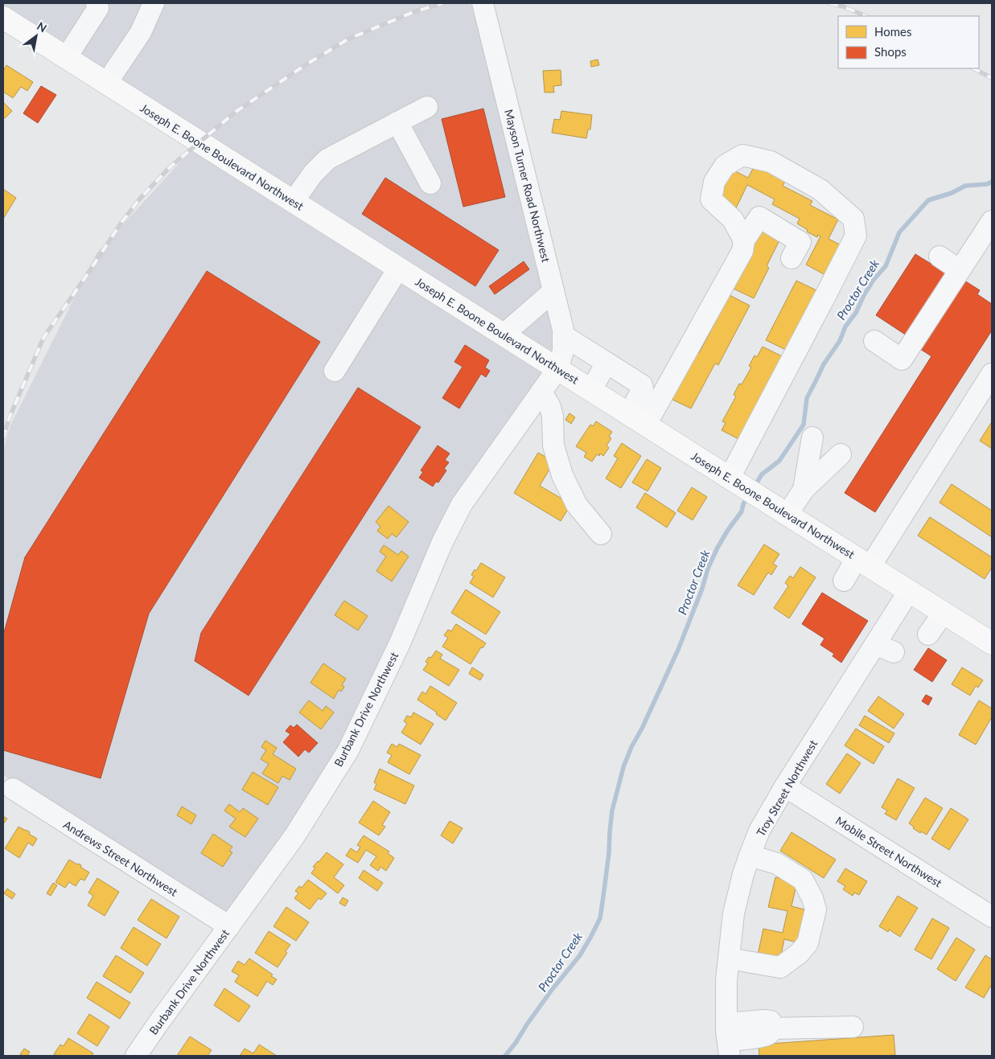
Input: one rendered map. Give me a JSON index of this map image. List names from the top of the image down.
{
  "streets": {
    "main road": ["Joseph E. Boone Boulevard Northwest"],
    "street": [
      "Mayson Turner Road Northwest",
      "Burbank Drive Northwest",
      "Troy Street Northwest",
      "Mobile Street Northwest",
      "Andrews Street Northwest"
    ]
  },
  "crossings": [
    ["Joseph E. Boone Boulevard Northwest", "Mayson Turner Road Northwest"],
    ["Joseph E. Boone Boulevard Northwest", "Burbank Drive Northwest"],
    ["Joseph E. Boone Boulevard Northwest", "Troy Street Northwest"],
    ["Mayson Turner Road Northwest", "Burbank Drive Northwest"],
    ["Burbank Drive Northwest", "Andrews Street Northwest"],
    ["Troy Street Northwest", "Mobile Street Northwest"]
  ],
  "water": ["Proctor Creek"],
  "legend": ["Homes", "Shops"],
  "north": "top right"
}
